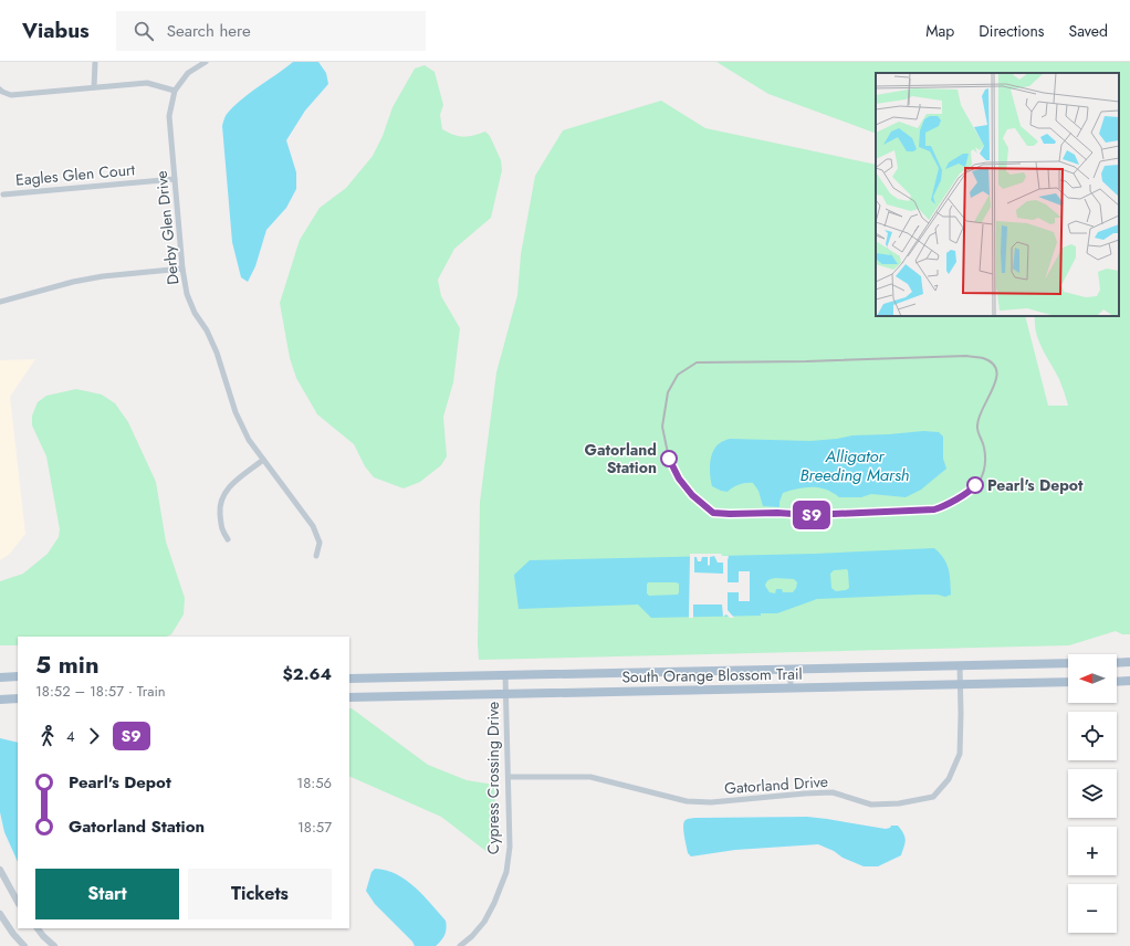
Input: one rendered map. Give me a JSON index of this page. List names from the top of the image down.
{
  "streets": {
    "main road": ["South Orange Blossom Trail"],
    "street": [
      "Eagles Glen Court",
      "Derby Glen Drive",
      "Cypress Crossing Drive",
      "Gatorland Drive"
    ]
  },
  "crossings": [
    ["Eagles Glen Court", "Derby Glen Drive"],
    ["South Orange Blossom Trail", "Cypress Crossing Drive"],
    ["South Orange Blossom Trail", "Gatorland Drive"],
    ["Cypress Crossing Drive", "Gatorland Drive"]
  ],
  "water": ["Alligator Breeding Marsh"],
  "places": ["Gatorland Station", "Pearl's Depot"],
  "north": "left",
  "page": {
    "header": "Viabus",
    "search": "Search here",
    "nav": ["Map", "Directions", "Saved"],
    "on_map": "S9",
    "heading": ["5 min", "18:52 – 18:57 · Train", "$2.64"],
    "map_buttons": ["+", "−"],
    "legs": ["4", "S9"],
    "list": [
      {
        "name": "Pearl's Depot",
        "value": "18:56"
      },
      {
        "name": "Gatorland Station",
        "value": "18:57"
      }
    ],
    "buttons": ["Start", "Tickets"]
  }
}
